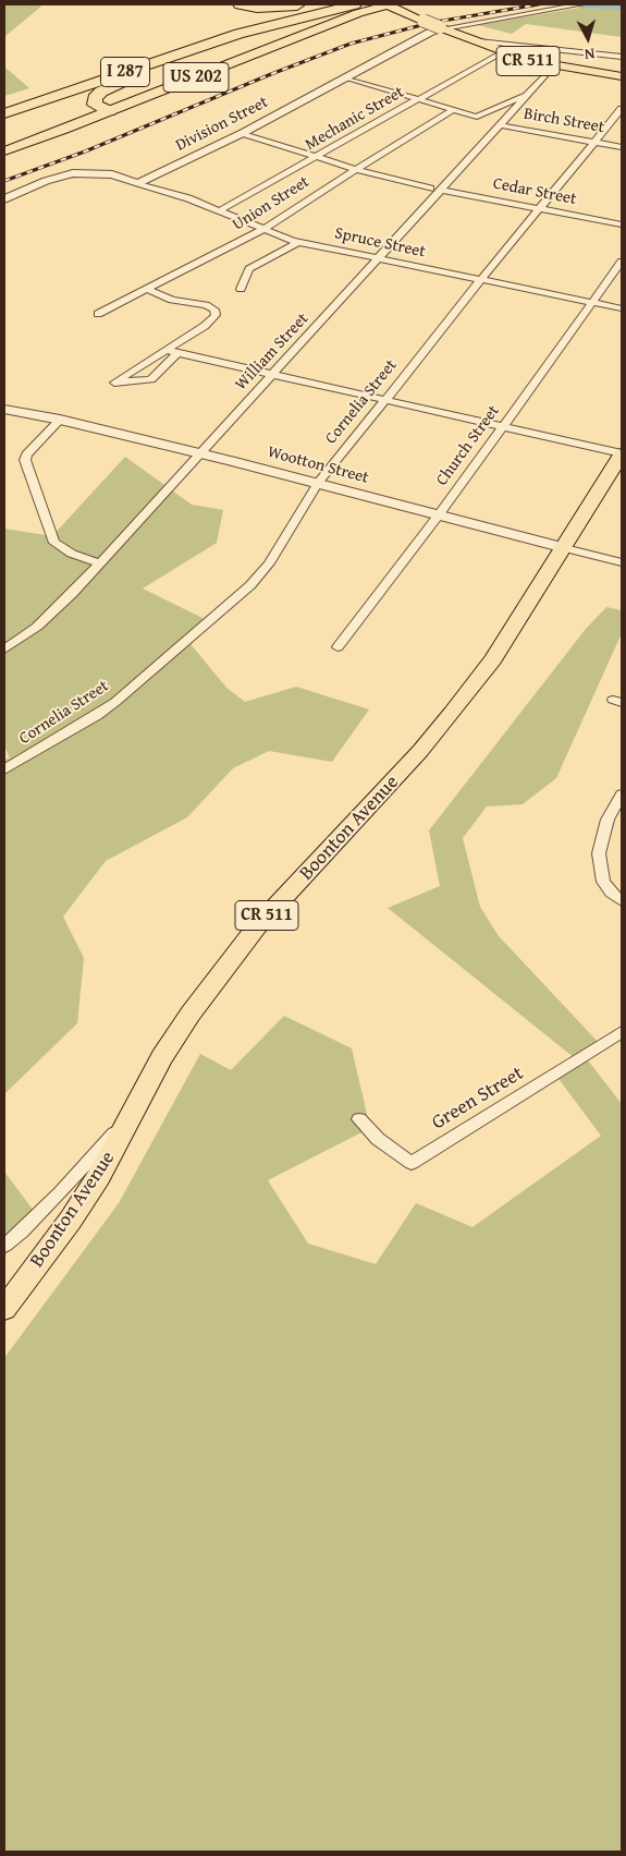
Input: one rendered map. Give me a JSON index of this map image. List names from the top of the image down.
{
  "streets": {
    "highway": ["I 287"],
    "main road": ["CR 511", "US 202", "Boonton Avenue"],
    "street": [
      "Mechanic Street",
      "Birch Street",
      "Division Street",
      "Cedar Street",
      "Union Street",
      "Spruce Street",
      "William Street",
      "Cornelia Street",
      "Church Street",
      "Wootton Street",
      "Green Street"
    ]
  },
  "crossings": [
    ["CR 511", "US 202"],
    ["CR 511", "Mechanic Street"],
    ["CR 511", "Division Street"],
    ["CR 511", "William Street"],
    ["Mechanic Street", "Cedar Street"],
    ["Mechanic Street", "Spruce Street"],
    ["Birch Street", "William Street"],
    ["Birch Street", "Cornelia Street"],
    ["Division Street", "Cedar Street"],
    ["Division Street", "Spruce Street"],
    ["Cedar Street", "Union Street"],
    ["Cedar Street", "William Street"],
    ["Cedar Street", "Cornelia Street"],
    ["Union Street", "Spruce Street"],
    ["Spruce Street", "William Street"],
    ["Spruce Street", "Cornelia Street"],
    ["Spruce Street", "Church Street"],
    ["William Street", "Wootton Street"],
    ["Cornelia Street", "Wootton Street"],
    ["Church Street", "Wootton Street"],
    ["Wootton Street", "Boonton Avenue"]
  ],
  "north": "bottom"
}
